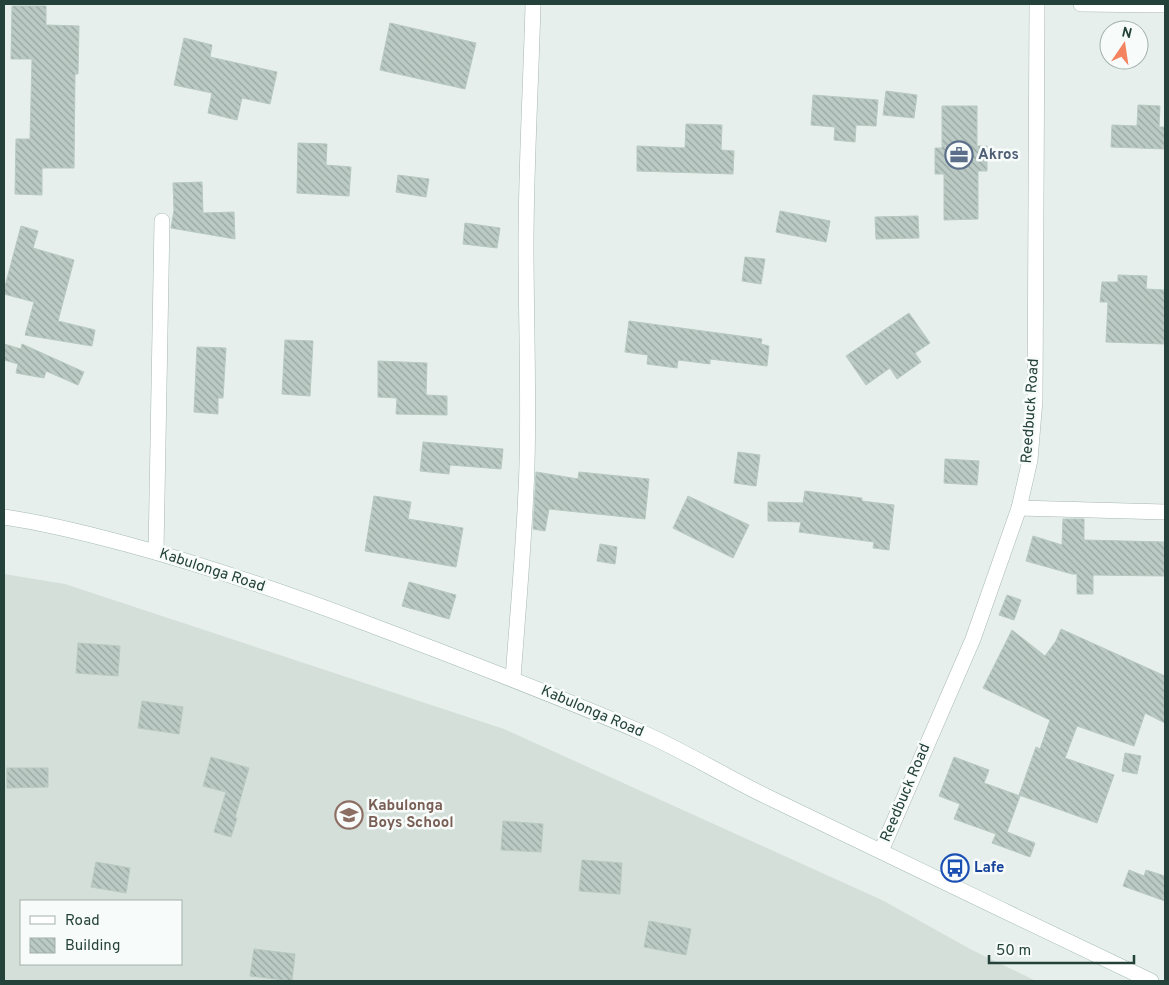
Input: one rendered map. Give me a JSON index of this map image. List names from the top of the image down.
{
  "streets": {
    "street": ["Reedbuck Road", "Kabulonga Road"]
  },
  "crossings": [
    ["Reedbuck Road", "Kabulonga Road"]
  ],
  "places": {
    "office": ["Akros"],
    "school or university": ["Kabulonga Boys School"],
    "bus stop": ["Lafe"]
  },
  "legend": ["Road", "Building"],
  "scale_bar": "50 m",
  "north": "top"
}
